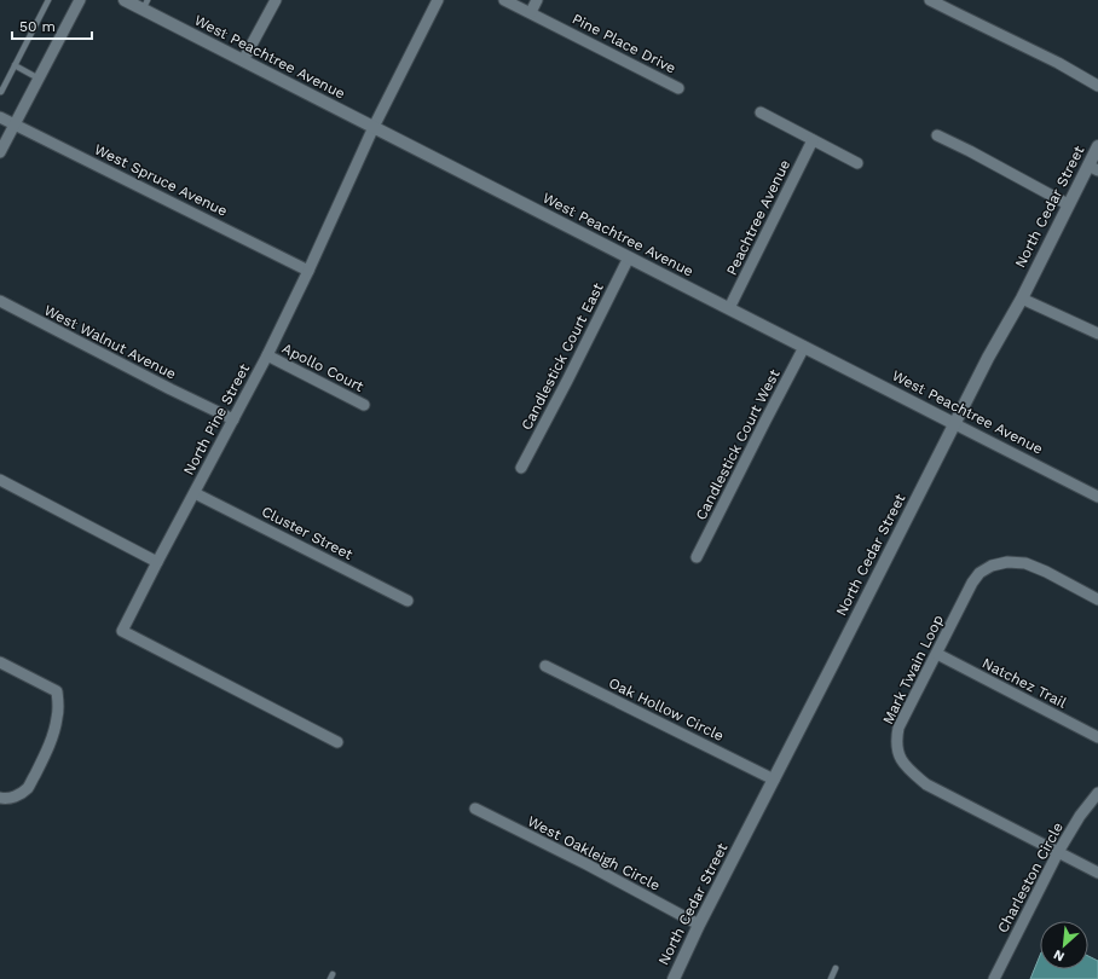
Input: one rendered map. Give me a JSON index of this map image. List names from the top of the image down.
{
  "streets": {
    "street": [
      "Pine Place Drive",
      "West Peachtree Avenue",
      "West Spruce Avenue",
      "North Cedar Street",
      "Peachtree Avenue",
      "West Walnut Avenue",
      "Candlestick Court East",
      "Apollo Court",
      "North Pine Street",
      "Candlestick Court West",
      "Cluster Street",
      "Mark Twain Loop",
      "Natchez Trail",
      "Oak Hollow Circle",
      "West Oakleigh Circle",
      "Charleston Circle"
    ]
  },
  "crossings": [
    ["West Peachtree Avenue", "North Cedar Street"],
    ["West Peachtree Avenue", "Peachtree Avenue"],
    ["West Peachtree Avenue", "Candlestick Court East"],
    ["West Peachtree Avenue", "North Pine Street"],
    ["West Peachtree Avenue", "Candlestick Court West"],
    ["West Spruce Avenue", "North Pine Street"],
    ["North Cedar Street", "Oak Hollow Circle"],
    ["North Cedar Street", "West Oakleigh Circle"],
    ["West Walnut Avenue", "North Pine Street"],
    ["Apollo Court", "North Pine Street"],
    ["North Pine Street", "Cluster Street"],
    ["Mark Twain Loop", "Natchez Trail"],
    ["Mark Twain Loop", "Charleston Circle"]
  ],
  "scale_bar": "50 m",
  "north": "bottom left"
}
